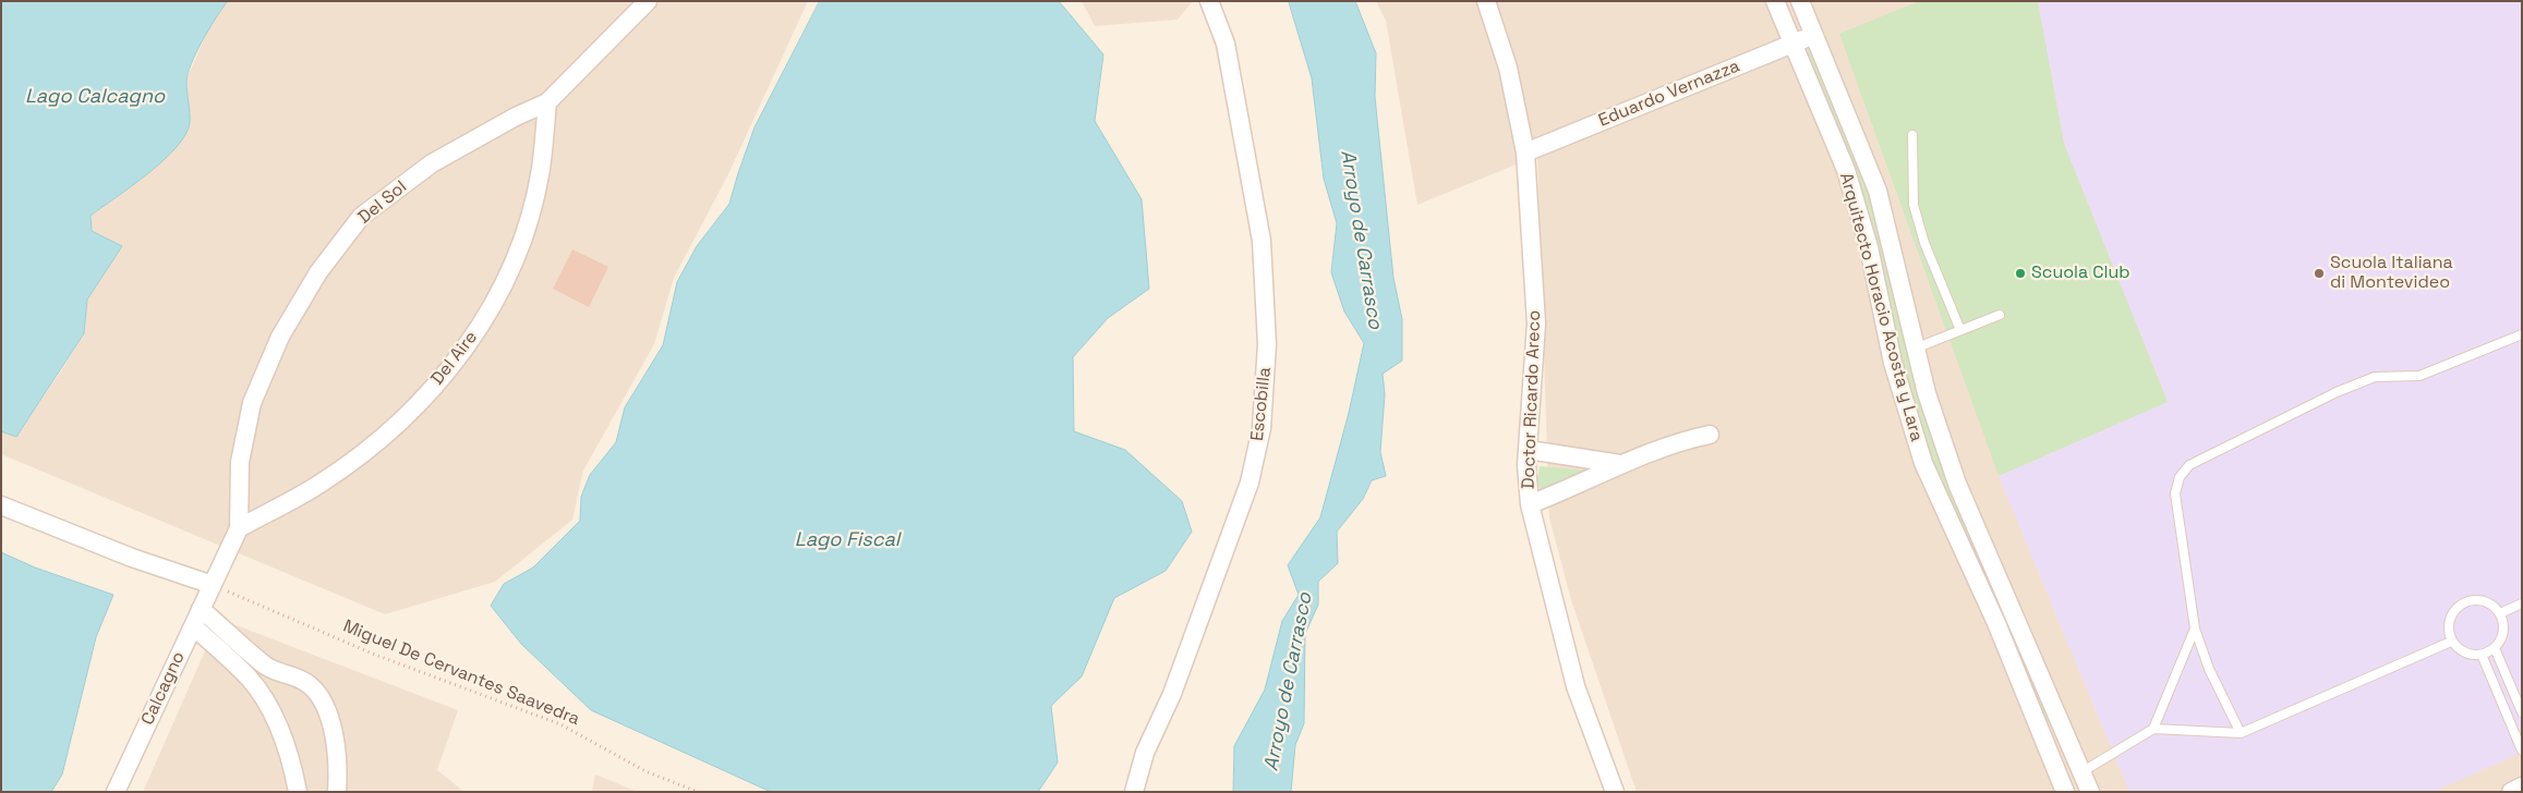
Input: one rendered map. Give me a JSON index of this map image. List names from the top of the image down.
{
  "streets": {
    "street": [
      "Eduardo Vernazza",
      "Del Sol",
      "Arquitecto Horacio Acosta y Lara",
      "Del Aire",
      "Doctor Ricardo Areco",
      "Escobilla",
      "Calcagno"
    ],
    "path": ["Miguel De Cervantes Saavedra"]
  },
  "crossings": [
    ["Eduardo Vernazza", "Arquitecto Horacio Acosta y Lara"],
    ["Eduardo Vernazza", "Doctor Ricardo Areco"],
    ["Del Sol", "Del Aire"],
    ["Del Sol", "Calcagno"],
    ["Del Aire", "Calcagno"],
    ["Miguel De Cervantes Saavedra", "Calcagno"]
  ],
  "water": ["Lago Calcagno", "Arroyo de Carrasco", "Lago Fiscal"],
  "places": ["Scuola Club", "Scuola Italiana di Montevideo"]
}
